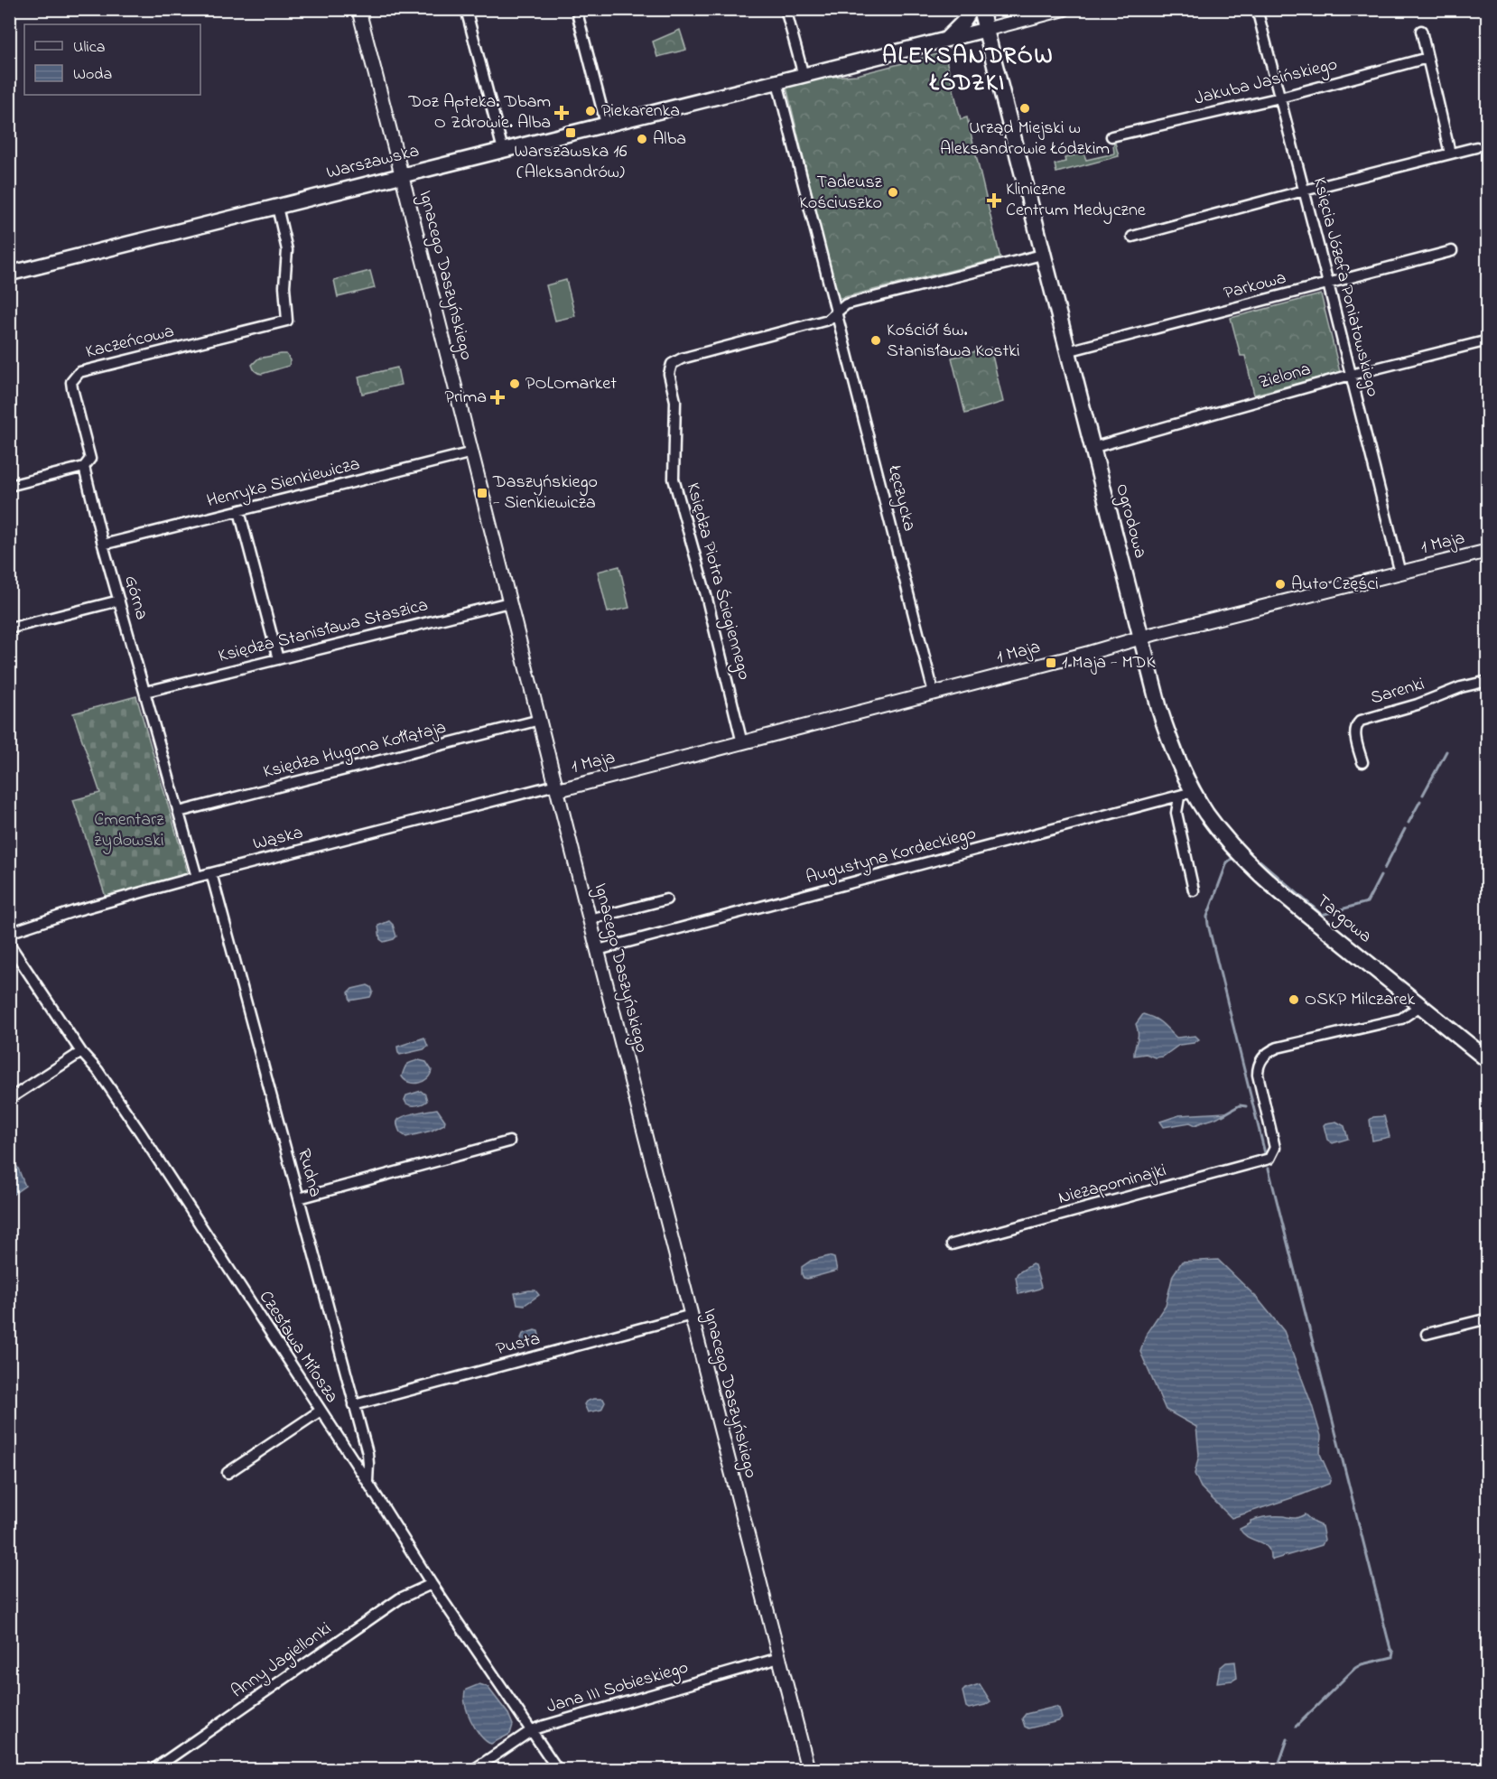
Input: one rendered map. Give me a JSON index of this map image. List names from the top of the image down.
{
  "streets": {
    "main road": ["Warszawska", "Ogrodowa", "Targowa"],
    "street": [
      "Jakuba Jasińskiego",
      "Ignacego Daszyńskiego",
      "Parkowa",
      "Księcia Józefa Poniatowskiego",
      "Kaczeńcowa",
      "Zielona",
      "Henryka Sienkiewicza",
      "Łęczycka",
      "1 Maja",
      "Księdza Piotra Ściegiennego",
      "Górna",
      "Księdza Stanisława Staszica",
      "Sarenki",
      "Księdza Hugona Kołłątaja",
      "Wąska",
      "Augustyna Kordeckiego",
      "Rudna",
      "Niezapominajki",
      "Pusta",
      "Czesława Miłosza",
      "Anny Jagiellonki",
      "Jana III Sobieskiego"
    ]
  },
  "crossings": [
    ["Jakuba Jasińskiego", "Księcia Józefa Poniatowskiego"],
    ["Warszawska", "Ignacego Daszyńskiego"],
    ["Warszawska", "Kaczeńcowa"],
    ["Warszawska", "Łęczycka"],
    ["Warszawska", "Ogrodowa"],
    ["Ignacego Daszyńskiego", "Henryka Sienkiewicza"],
    ["Ignacego Daszyńskiego", "1 Maja"],
    ["Ignacego Daszyńskiego", "Księdza Stanisława Staszica"],
    ["Ignacego Daszyńskiego", "Księdza Hugona Kołłątaja"],
    ["Ignacego Daszyńskiego", "Wąska"],
    ["Ignacego Daszyńskiego", "Augustyna Kordeckiego"],
    ["Ignacego Daszyńskiego", "Pusta"],
    ["Ignacego Daszyńskiego", "Jana III Sobieskiego"],
    ["Parkowa", "Księcia Józefa Poniatowskiego"],
    ["Parkowa", "Ogrodowa"],
    ["Księcia Józefa Poniatowskiego", "Zielona"],
    ["Księcia Józefa Poniatowskiego", "1 Maja"],
    ["Kaczeńcowa", "Górna"],
    ["Zielona", "Ogrodowa"],
    ["Henryka Sienkiewicza", "Górna"],
    ["Łęczycka", "1 Maja"],
    ["Łęczycka", "Księdza Piotra Ściegiennego"],
    ["Ogrodowa", "1 Maja"],
    ["Ogrodowa", "Augustyna Kordeckiego"],
    ["Ogrodowa", "Targowa"],
    ["1 Maja", "Księdza Piotra Ściegiennego"],
    ["1 Maja", "Wąska"],
    ["Górna", "Księdza Stanisława Staszica"],
    ["Górna", "Księdza Hugona Kołłątaja"],
    ["Wąska", "Rudna"],
    ["Augustyna Kordeckiego", "Targowa"],
    ["Targowa", "Niezapominajki"],
    ["Rudna", "Pusta"],
    ["Rudna", "Czesława Miłosza"],
    ["Czesława Miłosza", "Anny Jagiellonki"],
    ["Czesława Miłosza", "Jana III Sobieskiego"]
  ],
  "districts": ["ALEKSANDRÓW ŁÓDZKI"],
  "parks": ["Cmentarz żydowski"],
  "places": {
    "other": [
      "Urząd Miejski w Aleksandrowie Łódzkim",
      "Piekarenka",
      "Alba",
      "Tadeusz Kościuszko",
      "Kościół św. Stanisława Kostki",
      "POLOmarket",
      "Auto Części",
      "OSKP Milczarek"
    ],
    "health": ["Doz Apteka. Dbam O Zdrowie. Alba", "Kliniczne Centrum Medyczne", "Prima"],
    "transit": ["Warszawska 16 (Aleksandrów)", "Daszyńskiego - Sienkiewicza", "1 Maja - MDK"]
  },
  "legend": ["Ulica", "Woda"]
}
